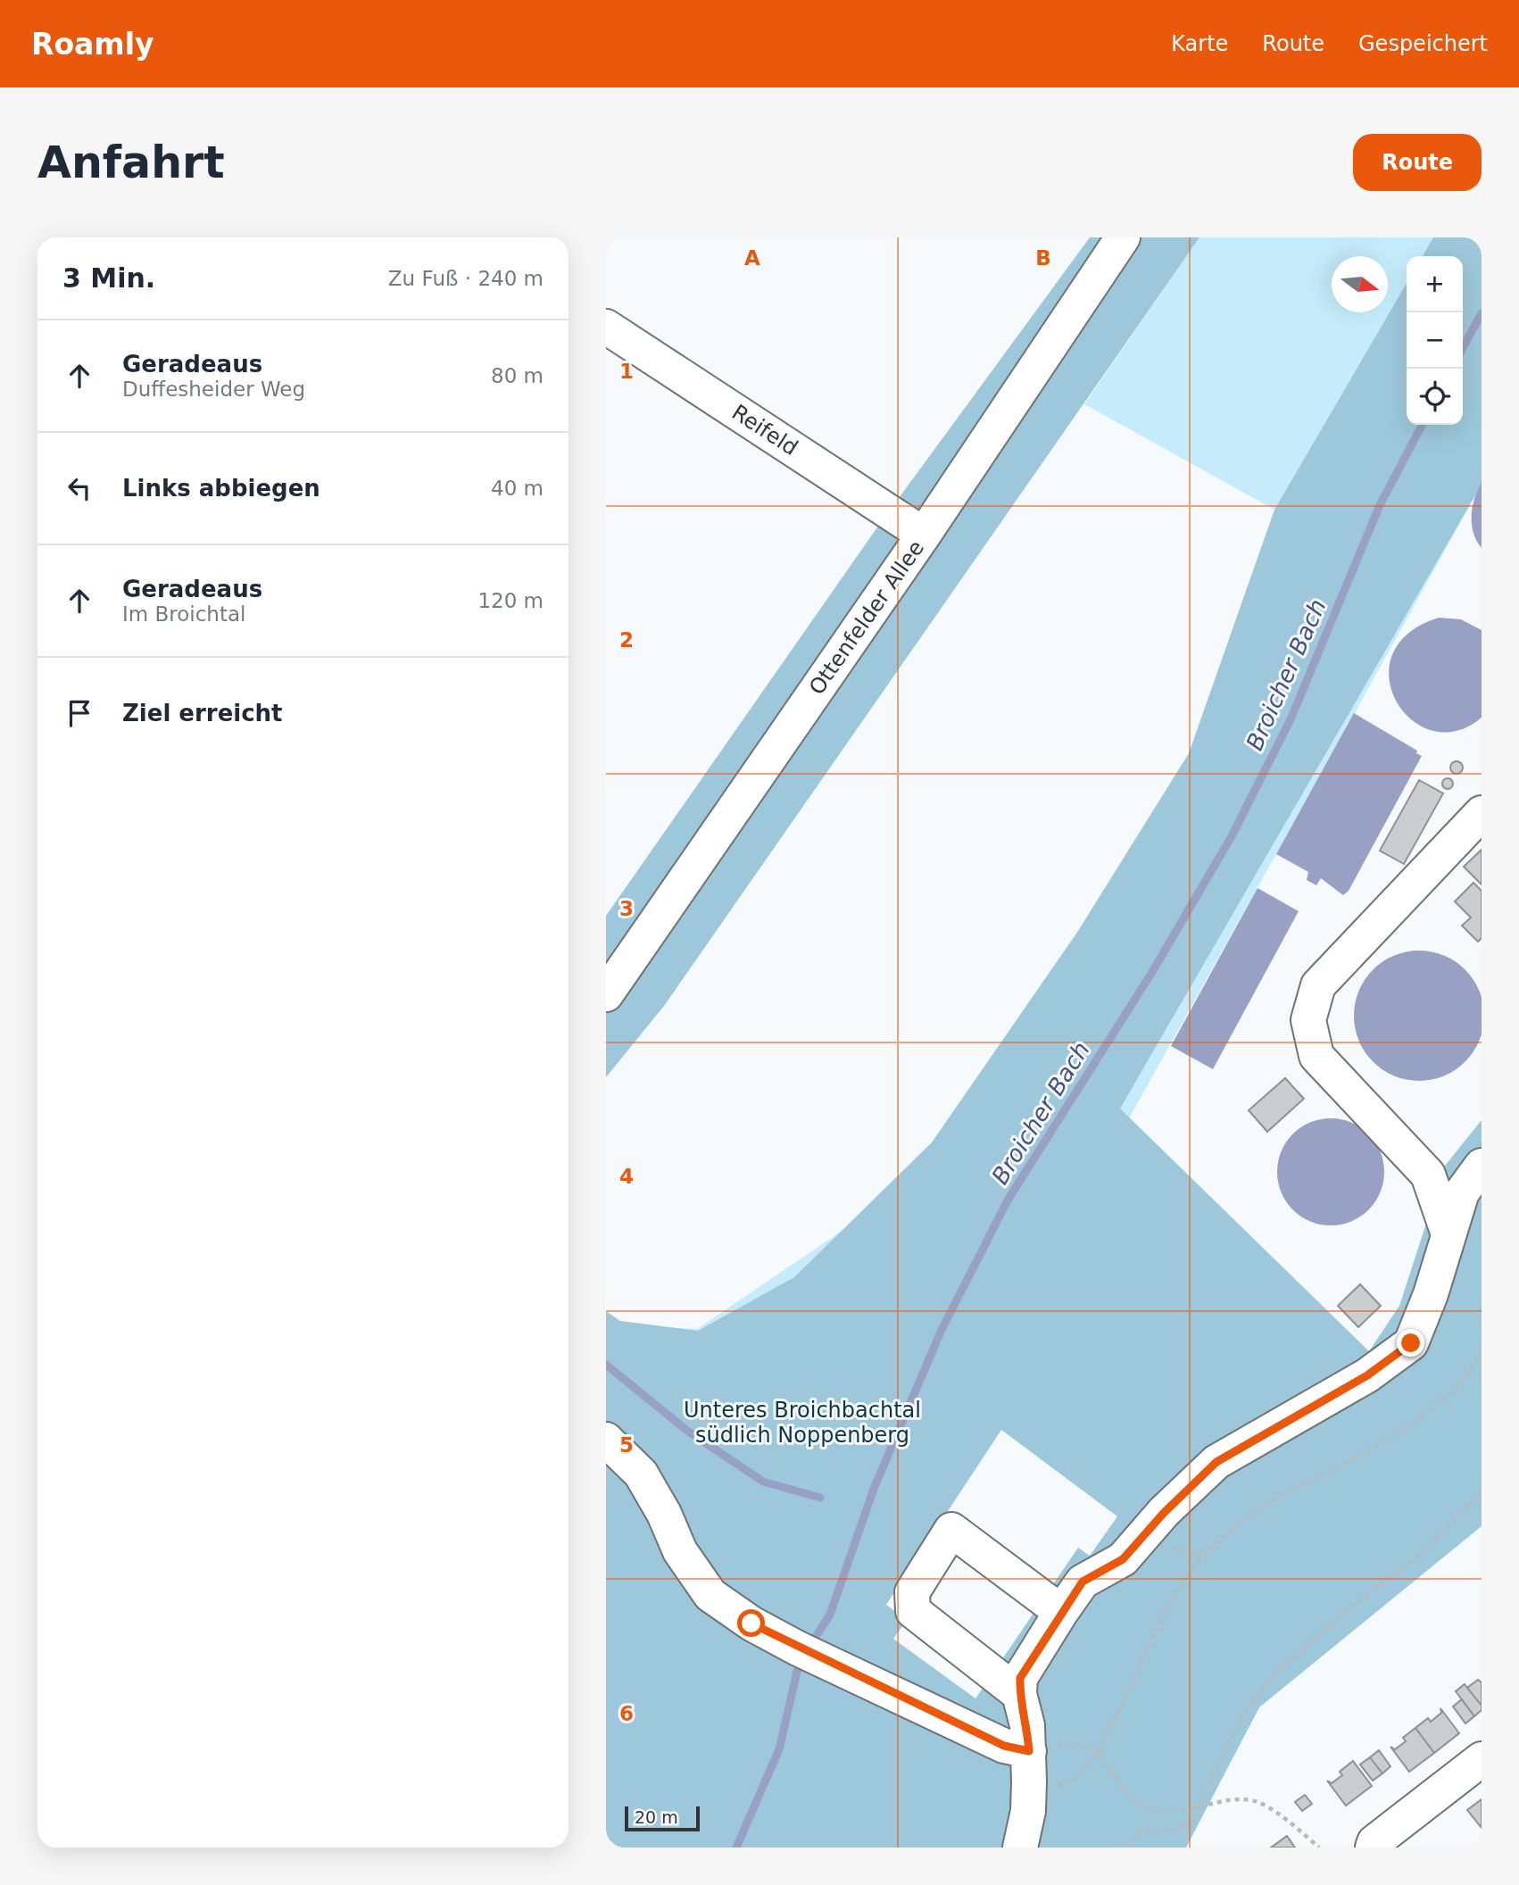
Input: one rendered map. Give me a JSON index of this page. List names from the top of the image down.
{
  "streets": {
    "street": ["Reifeld", "Ottenfelder Allee"]
  },
  "crossings": [
    ["Reifeld", "Ottenfelder Allee"]
  ],
  "water": ["Broicher Bach"],
  "parks": ["Unteres Broichbachtal südlich Noppenberg"],
  "scale_bar": "20 m",
  "north": "right",
  "page": {
    "header": "Roamly",
    "nav": ["Karte", "Route", "Gespeichert"],
    "buttons": "Route",
    "title": "Anfahrt",
    "heading": ["3 Min.", "Zu Fuß · 240 m"],
    "map_buttons": ["+", "−"],
    "list": [
      ["Geradeaus", "Duffesheider Weg", "80 m"],
      ["Links abbiegen", "40 m"],
      ["Geradeaus", "Im Broichtal", "120 m"],
      "Ziel erreicht"
    ],
    "scale": "20 m"
  },
  "grid": {
    "columns": ["A", "B"],
    "rows": [
      "1",
      "2",
      "3",
      "4",
      "5",
      "6"
    ]
  }
}
